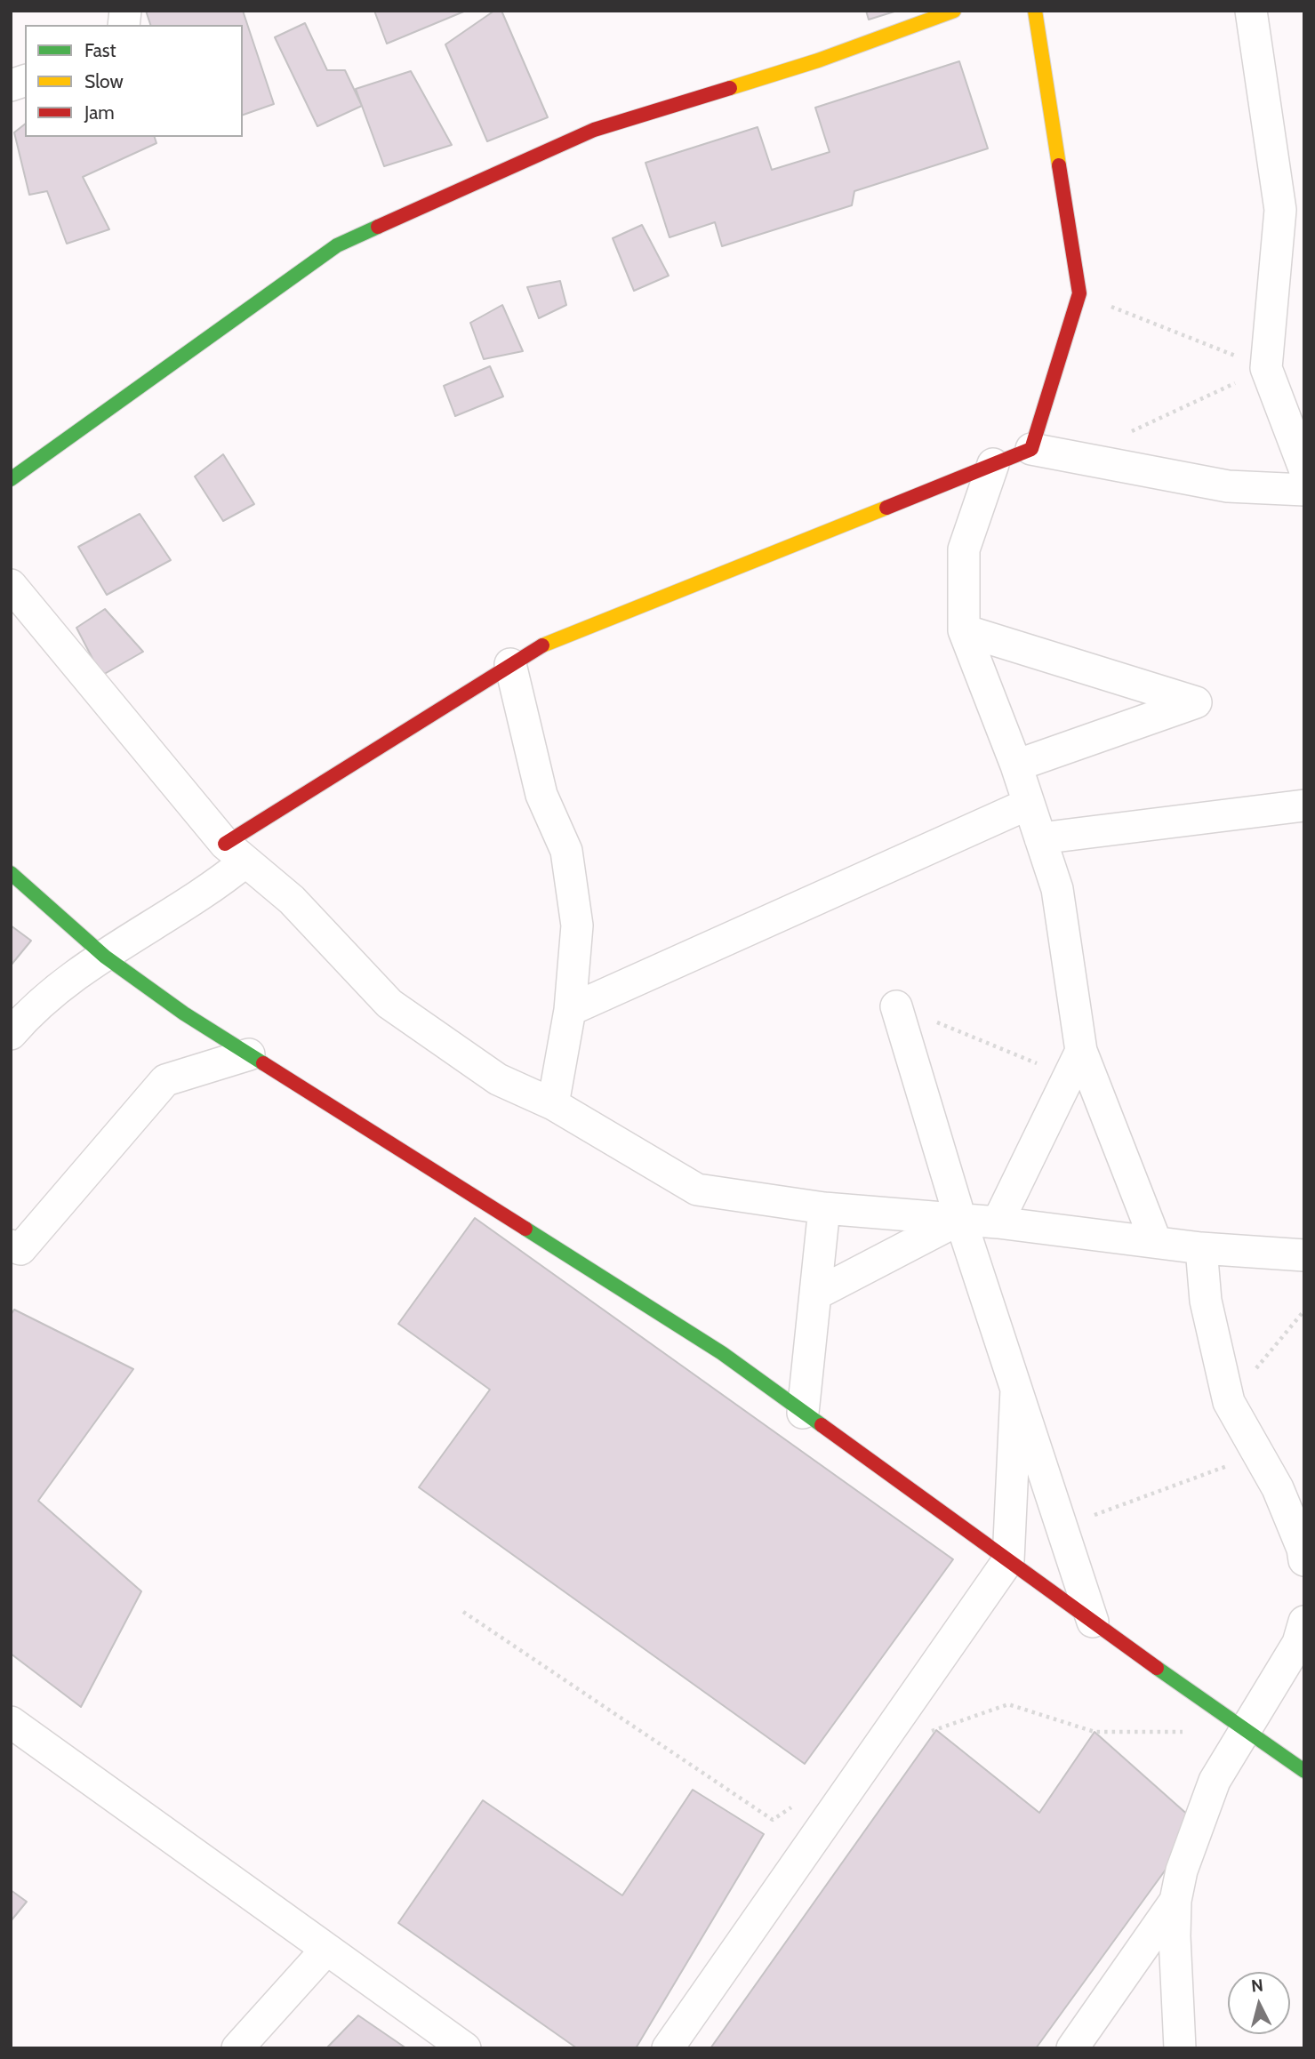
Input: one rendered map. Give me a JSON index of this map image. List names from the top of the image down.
{
  "legend": ["Fast", "Slow", "Jam"],
  "north": "top"
}
